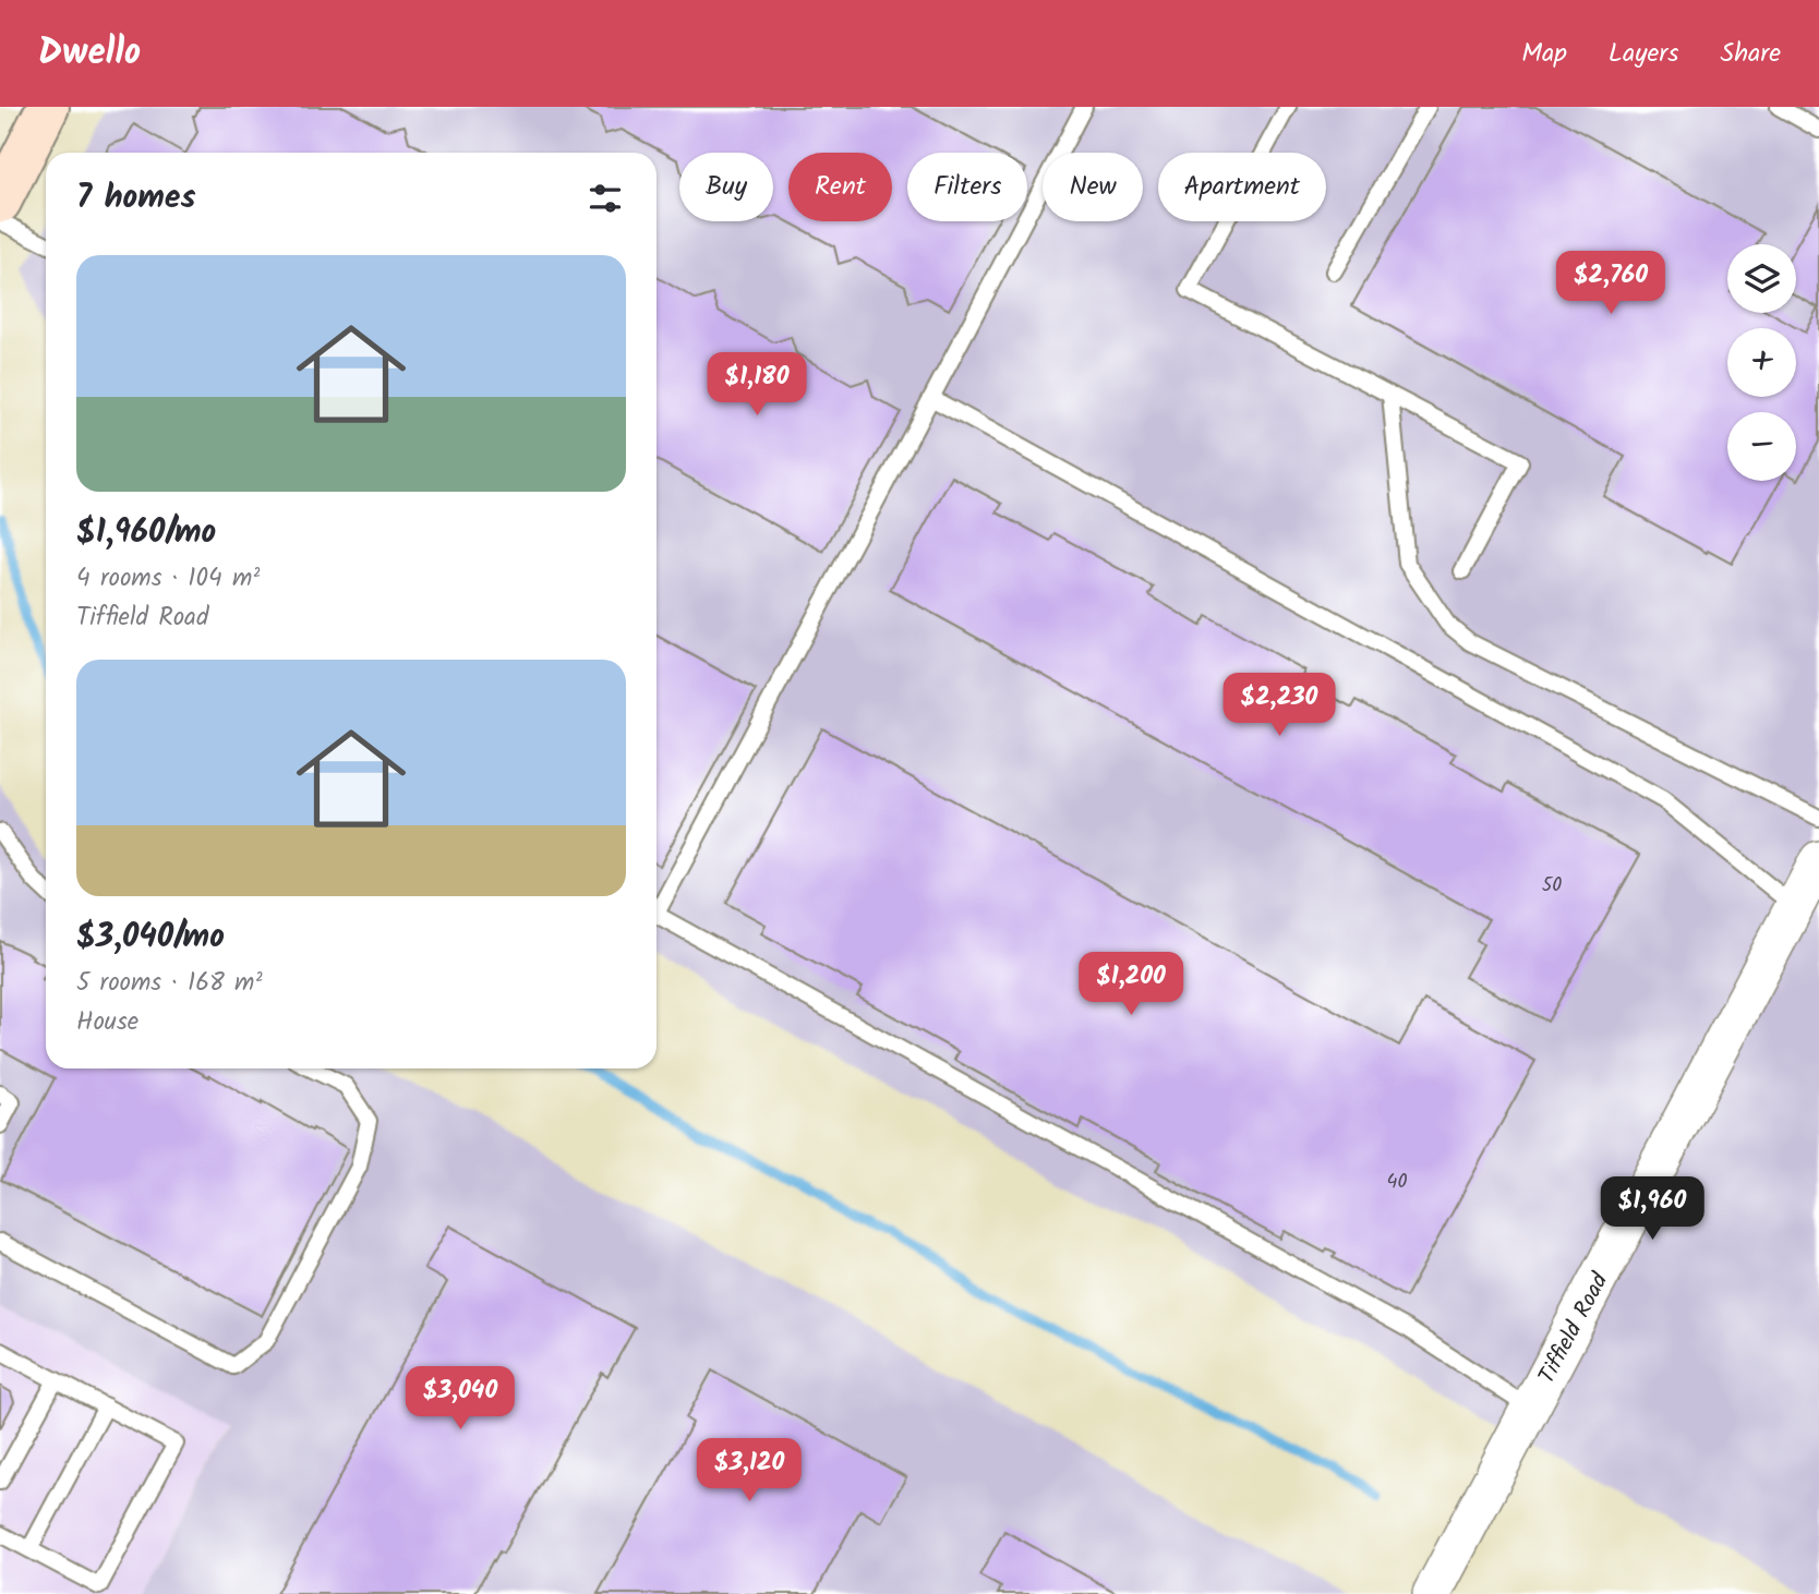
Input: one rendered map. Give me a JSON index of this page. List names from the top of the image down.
{
  "streets": {
    "street": ["Tiffield Road"]
  },
  "house_numbers": ["50", "40"],
  "page": {
    "header": "Dwello",
    "nav": ["Map", "Layers", "Share"],
    "chip": [
      "Buy",
      "Rent",
      "Filters",
      "New",
      "Apartment"
    ],
    "heading": "7 homes",
    "map_buttons": ["+", "−"],
    "list": [
      {
        "name": "$1,960/mo",
        "note": "4 rooms · 104 m² · Tiffield Road"
      },
      {
        "name": "$3,040/mo",
        "note": "5 rooms · 168 m² · House"
      }
    ],
    "price": [
      "$2,760",
      "$1,180",
      "$2,230",
      "$1,200",
      "$1,960",
      "$3,040",
      "$3,120"
    ]
  }
}
